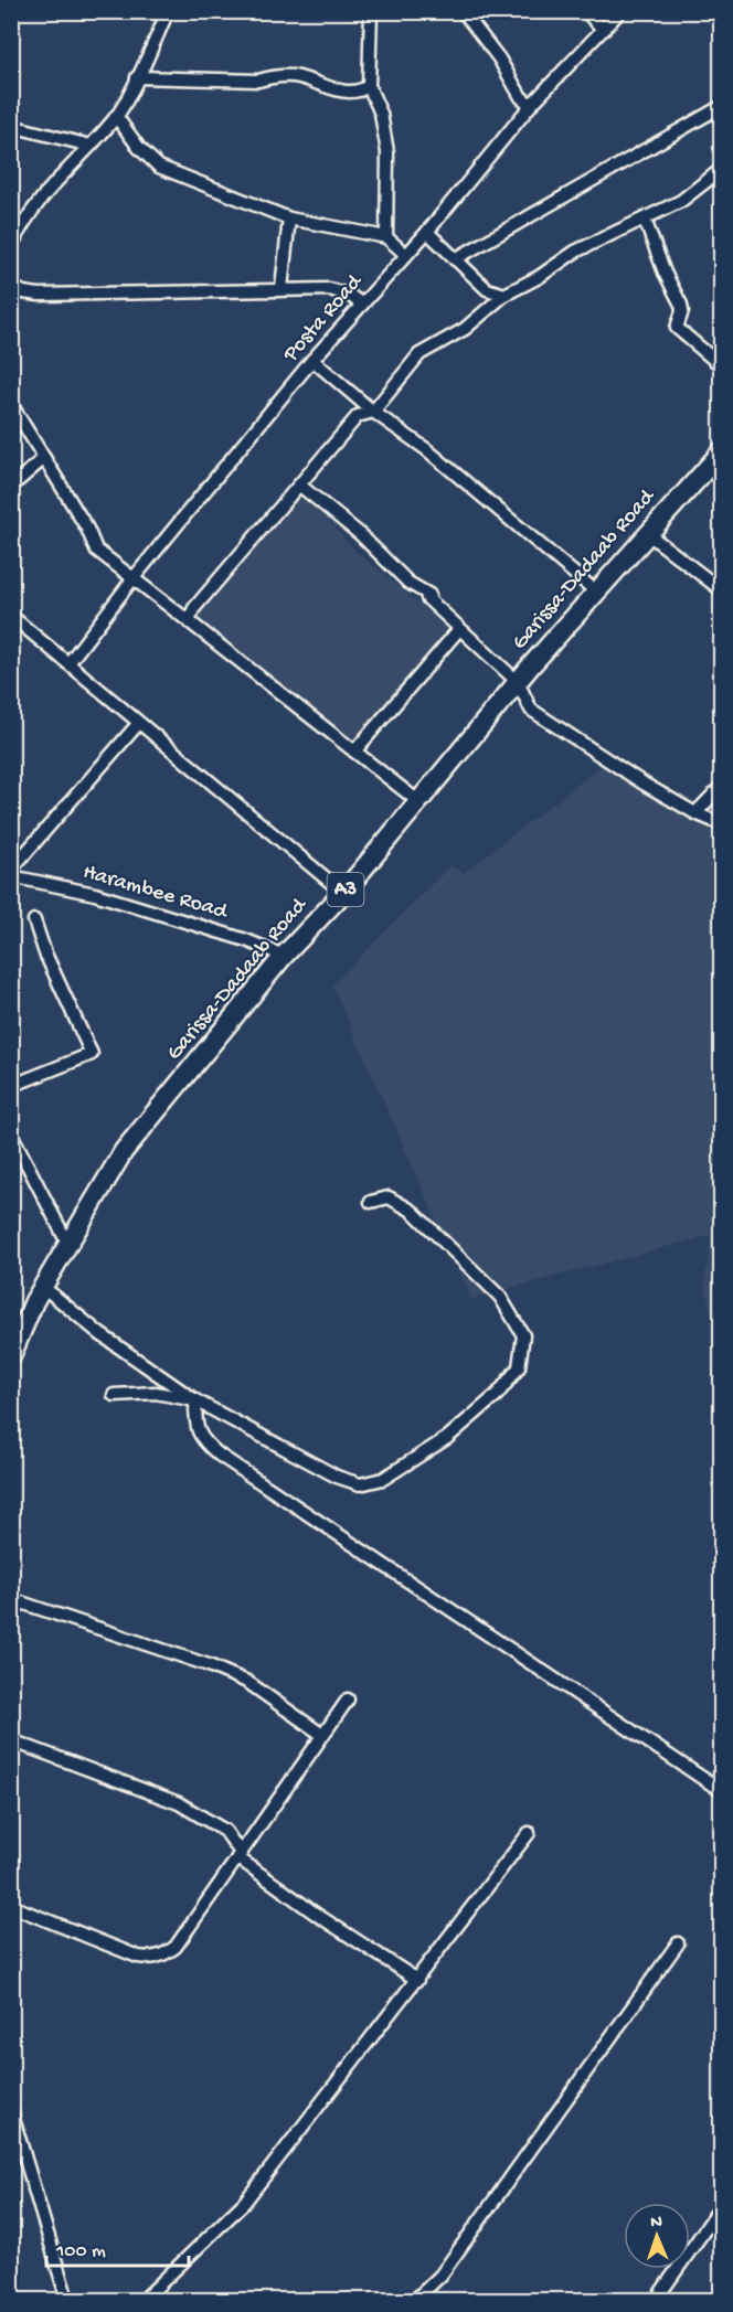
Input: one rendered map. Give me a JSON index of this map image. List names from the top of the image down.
{
  "streets": {
    "highway": ["Garissa-Dadaab Road", "A3"],
    "street": ["Posta Road", "Harambee Road"]
  },
  "crossings": [
    ["Garissa-Dadaab Road", "Harambee Road"]
  ],
  "scale_bar": "100 m",
  "north": "top"
}
